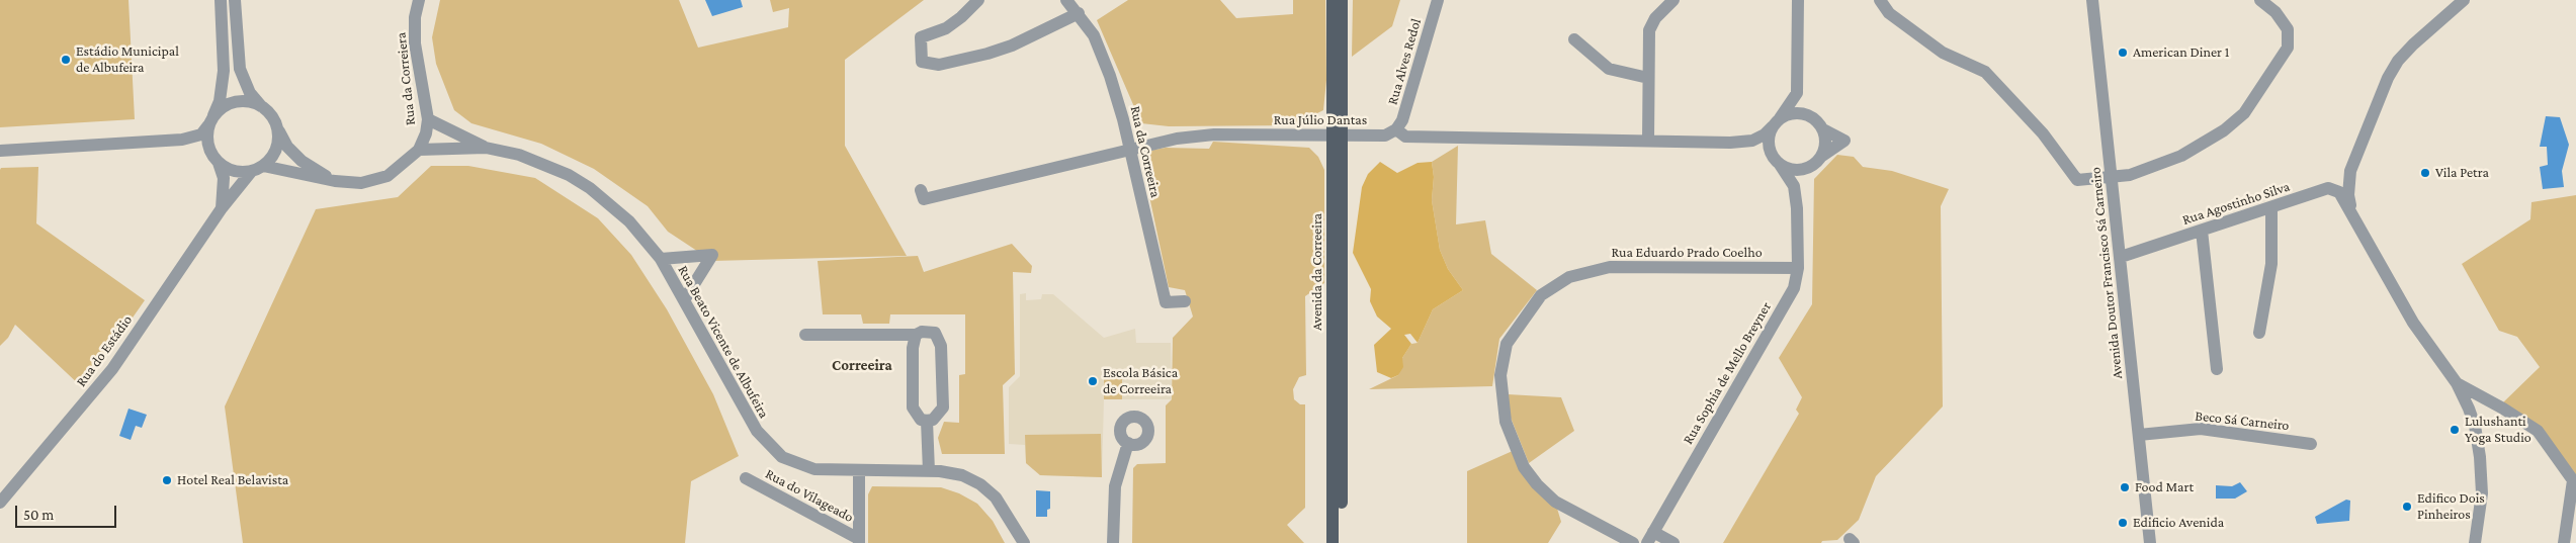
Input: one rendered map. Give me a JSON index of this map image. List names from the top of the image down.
{
  "streets": {
    "main road": ["Avenida da Correeira"],
    "street": [
      "Rua Alves Redol",
      "Rua da Correiera",
      "Rua Júlio Dantas",
      "Rua da Correeira",
      "Rua Agostinho Silva",
      "Rua Eduardo Prado Coelho",
      "Avenida Doutor Francisco Sá Carneiro",
      "Rua Beato Vicente de Albufeira",
      "Rua do Estádio",
      "Rua Sophia de Mello Breyner",
      "Beco Sá Carneiro",
      "Rua do Vilageado"
    ]
  },
  "crossings": [
    ["Rua Alves Redol", "Rua Júlio Dantas"],
    ["Rua da Correiera", "Rua Beato Vicente de Albufeira"],
    ["Rua da Correiera", "Rua do Estádio"],
    ["Rua Júlio Dantas", "Rua da Correeira"],
    ["Rua Júlio Dantas", "Avenida da Correeira"],
    ["Rua Agostinho Silva", "Avenida Doutor Francisco Sá Carneiro"],
    ["Rua Eduardo Prado Coelho", "Rua Sophia de Mello Breyner"],
    ["Avenida Doutor Francisco Sá Carneiro", "Beco Sá Carneiro"],
    ["Rua Beato Vicente de Albufeira", "Rua do Vilageado"]
  ],
  "districts": ["Correeira"],
  "places": [
    "American Diner 1",
    "Estádio Municipal de Albufeira",
    "Vila Petra",
    "Escola Básica de Correeira",
    "Lulushanti Yoga Studio",
    "Hotel Real Belavista",
    "Food Mart",
    "Edifico Dois Pinheiros",
    "Edificio Avenida"
  ],
  "scale_bar": "50 m"
}
